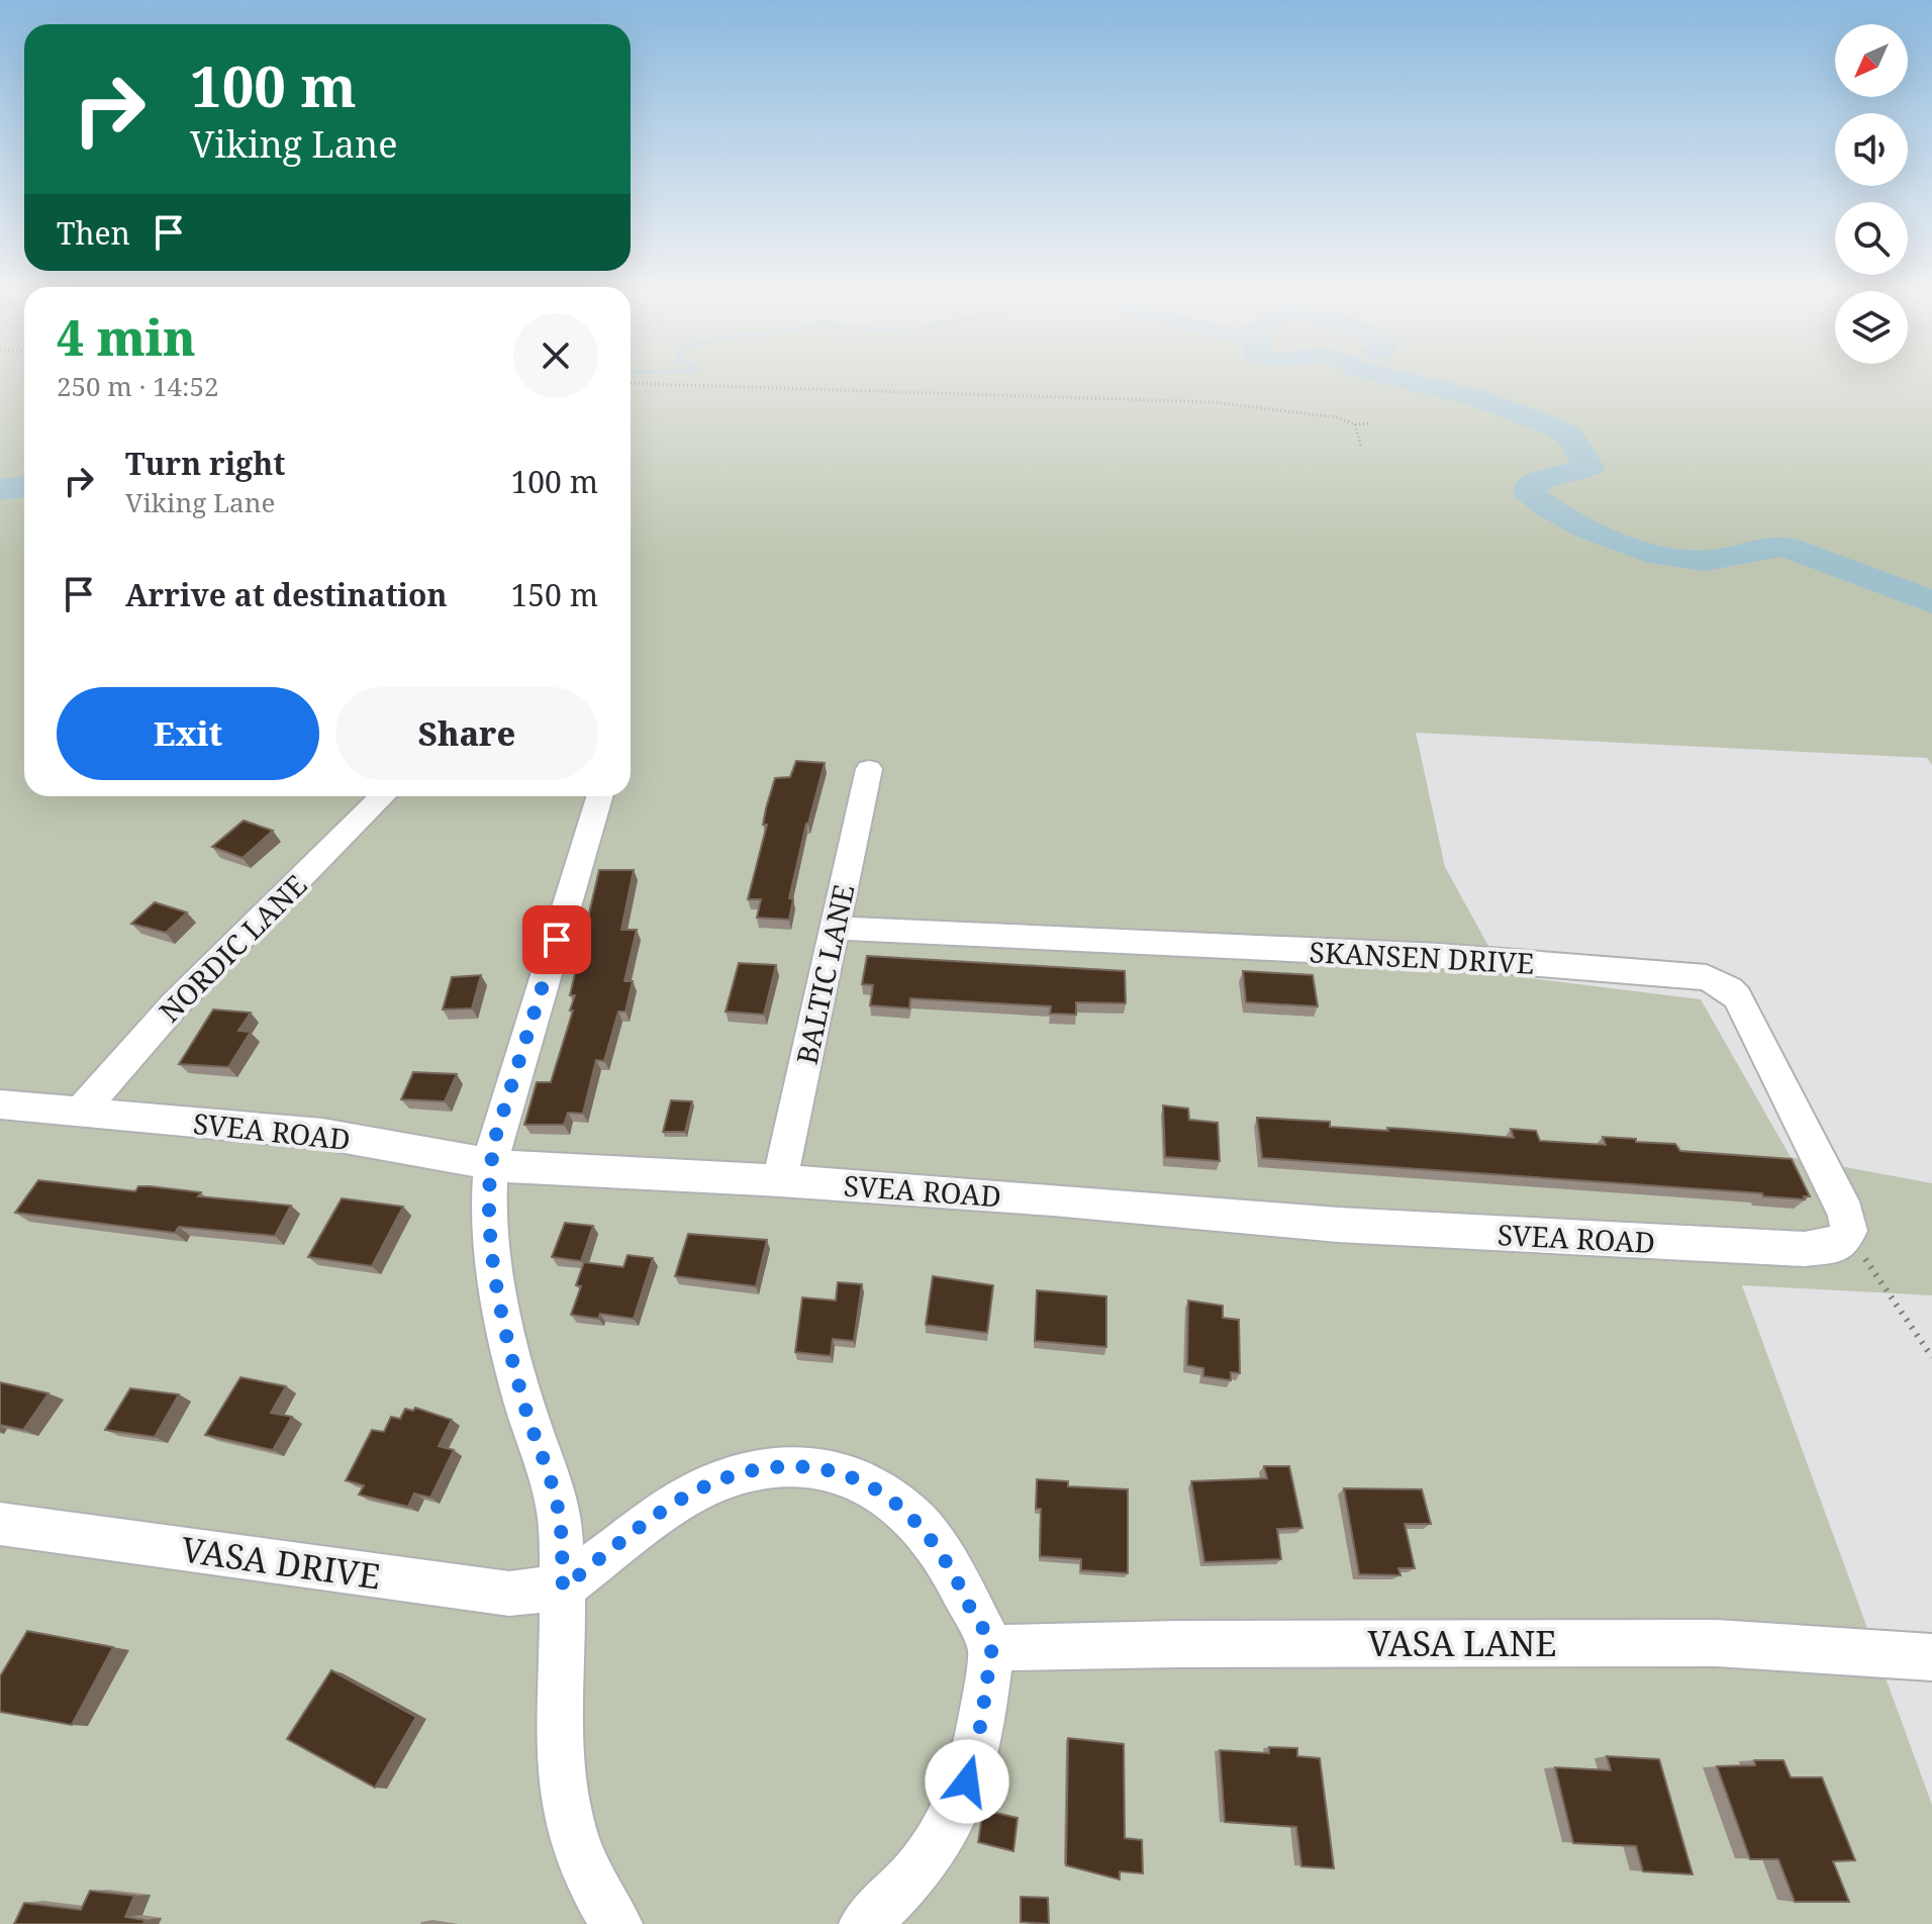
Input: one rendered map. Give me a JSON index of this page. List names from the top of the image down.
{
  "streets": {
    "street": [
      "NORDIC LANE",
      "SKANSEN DRIVE",
      "BALTIC LANE",
      "SVEA ROAD",
      "VASA DRIVE",
      "VASA LANE"
    ]
  },
  "crossings": [
    ["NORDIC LANE", "SVEA ROAD"],
    ["SKANSEN DRIVE", "BALTIC LANE"],
    ["SKANSEN DRIVE", "SVEA ROAD"],
    ["BALTIC LANE", "SVEA ROAD"]
  ],
  "north": "bottom left",
  "page": {
    "turn": ["100 m", "Viking Lane"],
    "then": "Then",
    "heading": ["4 min", "250 m · 14:52"],
    "list": [
      {
        "name": "Turn right",
        "note": "Viking Lane",
        "value": "100 m"
      },
      {
        "name": "Arrive at destination",
        "value": "150 m"
      }
    ],
    "buttons": ["Exit", "Share"]
  }
}
